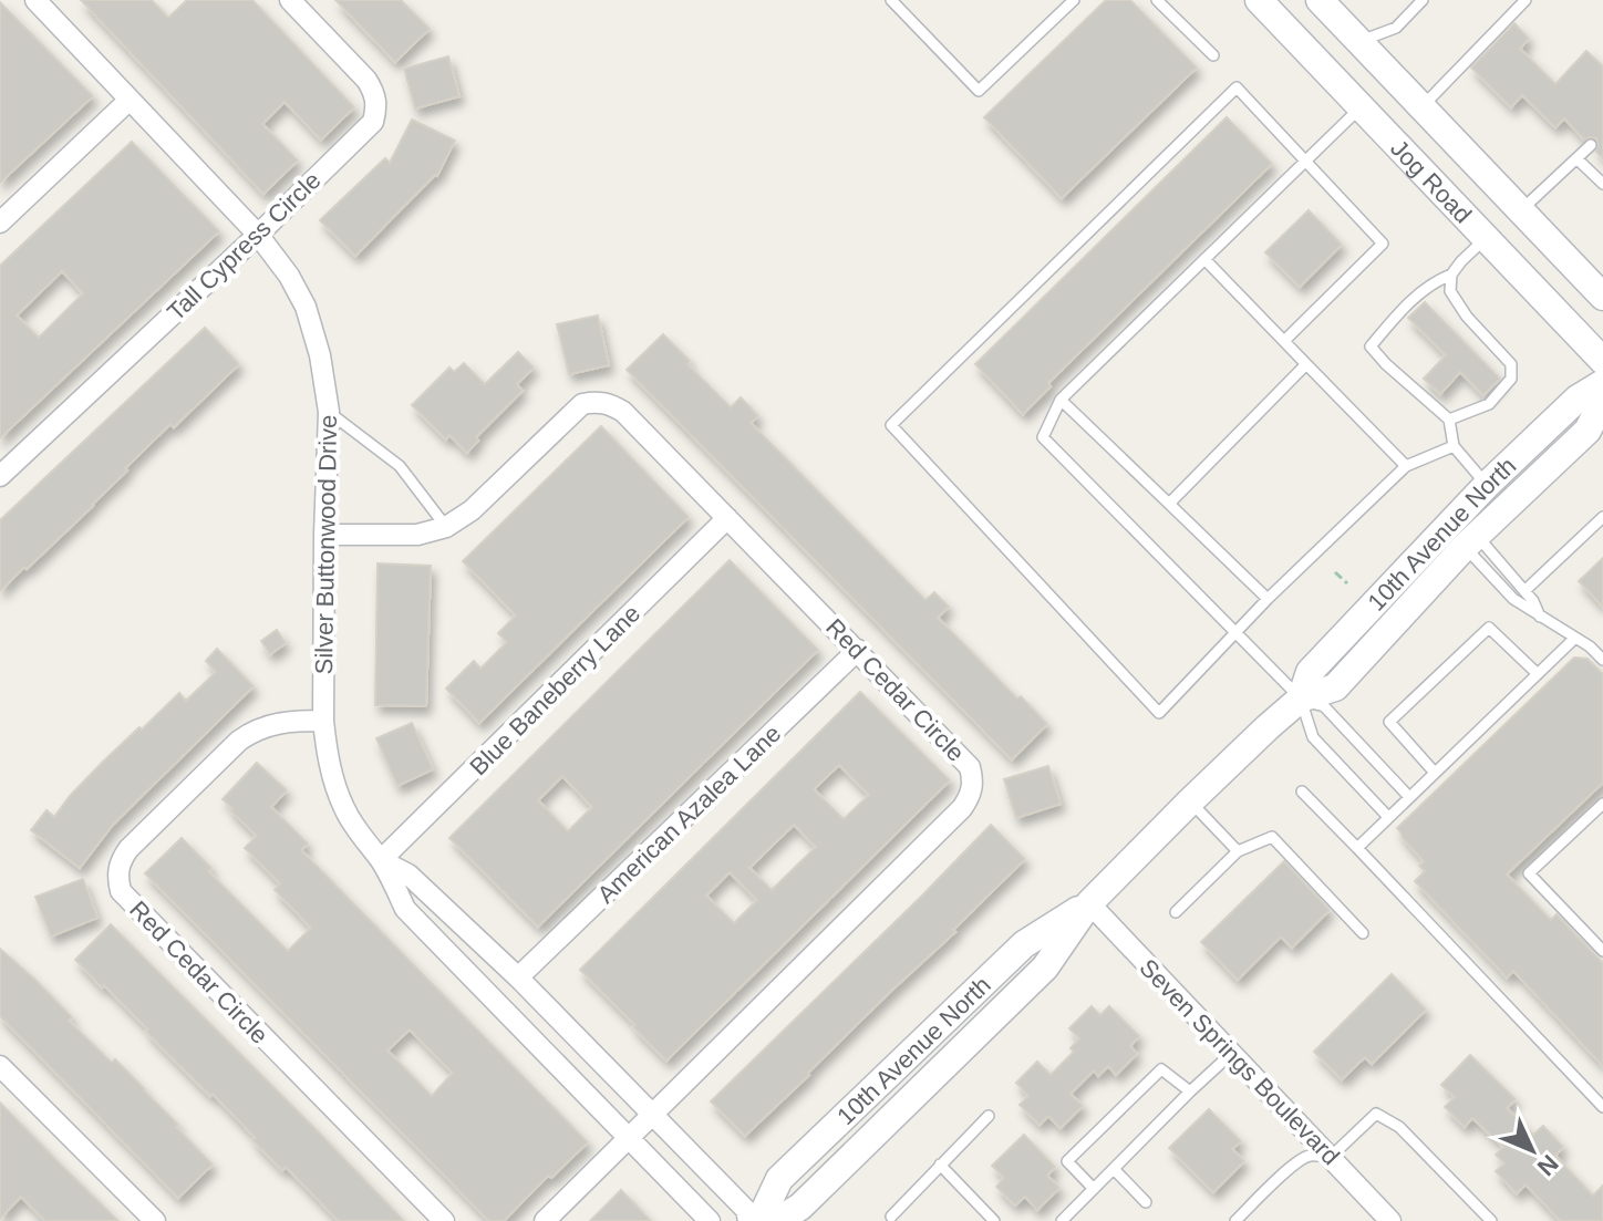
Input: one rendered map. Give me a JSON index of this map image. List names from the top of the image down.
{
  "streets": {
    "street": [
      "Jog Road",
      "Tall Cypress Circle",
      "10th Avenue North",
      "Silver Buttonwood Drive",
      "Blue Baneberry Lane",
      "Red Cedar Circle",
      "American Azalea Lane",
      "Seven Springs Boulevard"
    ]
  },
  "crossings": [
    ["Tall Cypress Circle", "Silver Buttonwood Drive"],
    ["10th Avenue North", "Seven Springs Boulevard"],
    ["Silver Buttonwood Drive", "Blue Baneberry Lane"],
    ["Silver Buttonwood Drive", "Red Cedar Circle"],
    ["Silver Buttonwood Drive", "American Azalea Lane"],
    ["Blue Baneberry Lane", "Red Cedar Circle"],
    ["Red Cedar Circle", "American Azalea Lane"]
  ],
  "north": "bottom right"
}
